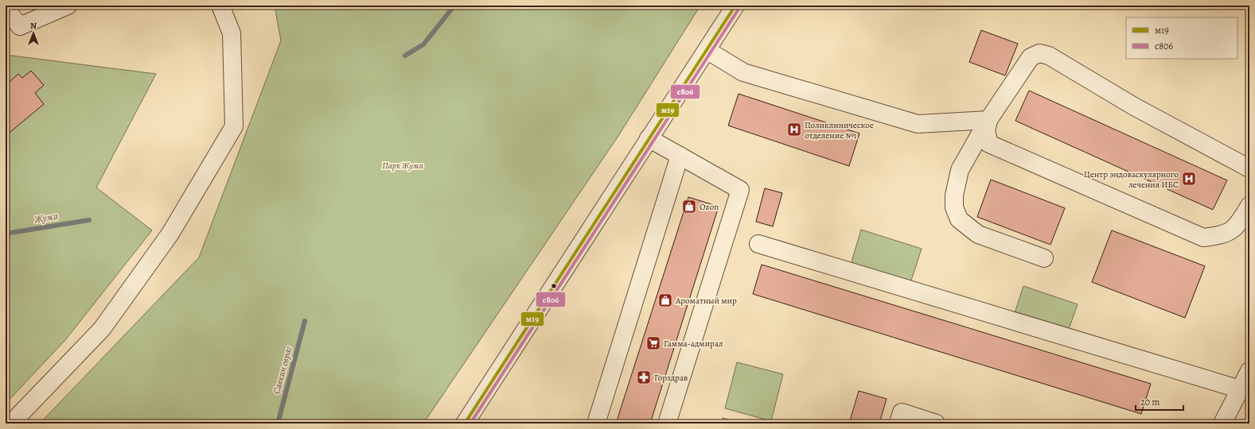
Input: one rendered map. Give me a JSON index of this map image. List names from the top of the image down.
{
  "water": ["Жужа", "Савкин овраг"],
  "parks": ["Парк Жужа"],
  "places": {
    "hospital": ["Поликлиническое отделение №1", "Центр эндоваскулярного лечения ИБС"],
    "shop": ["Ozon", "Ароматный мир"],
    "supermarket": ["Гамма-адмирал"],
    "pharmacy": ["Горздрав"]
  },
  "lines": ["transit line м19", "transit line с806"],
  "legend": ["м19", "с806"],
  "scale_bar": "20 m",
  "north": "top"
}
